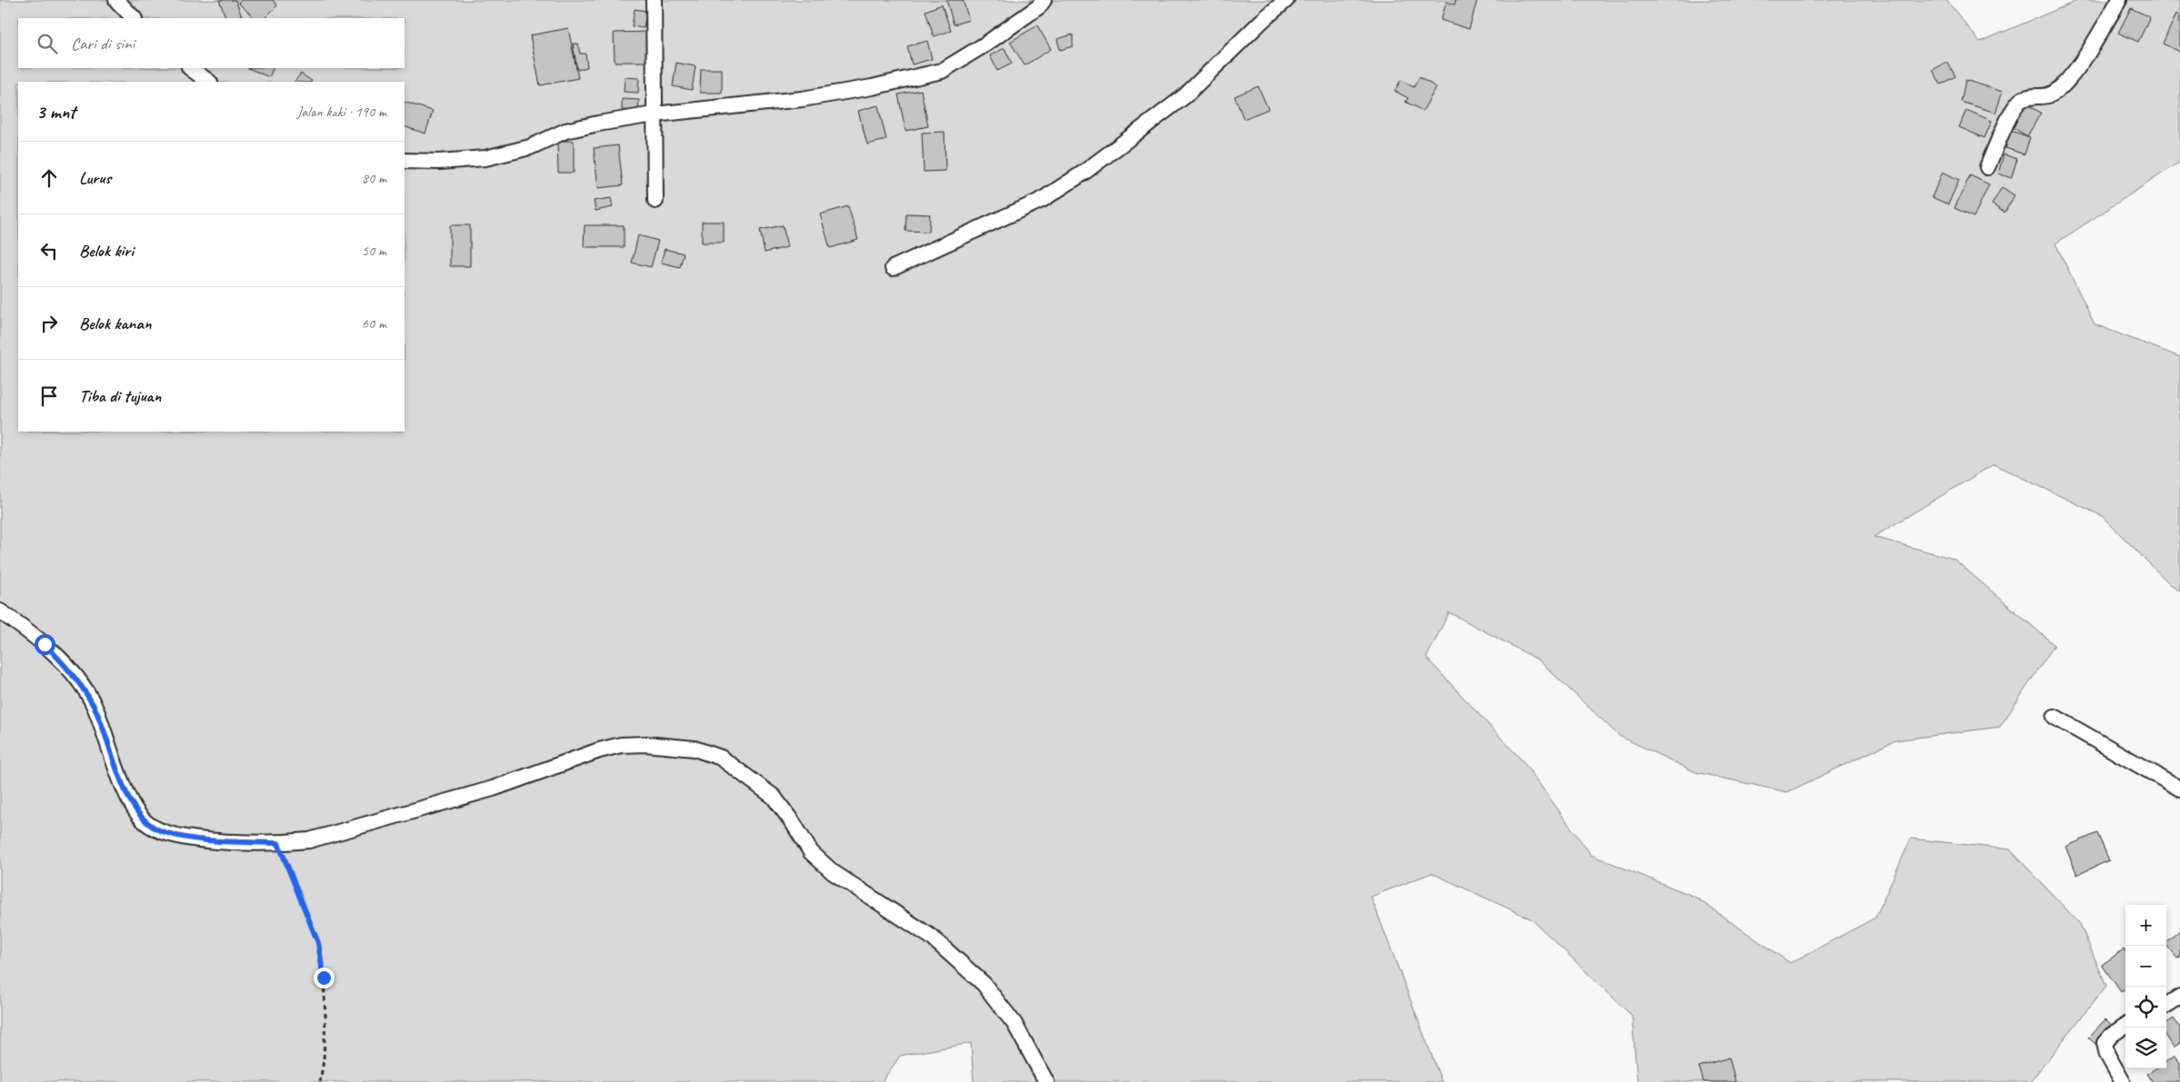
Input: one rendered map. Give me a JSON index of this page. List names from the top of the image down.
{
  "page": {
    "search": "Cari di sini",
    "heading": ["3 mnt", "Jalan kaki · 190 m"],
    "list": [
      ["Lurus", "80 m"],
      ["Belok kiri", "50 m"],
      ["Belok kanan", "60 m"],
      "Tiba di tujuan"
    ],
    "map_buttons": ["+", "−"]
  }
}
